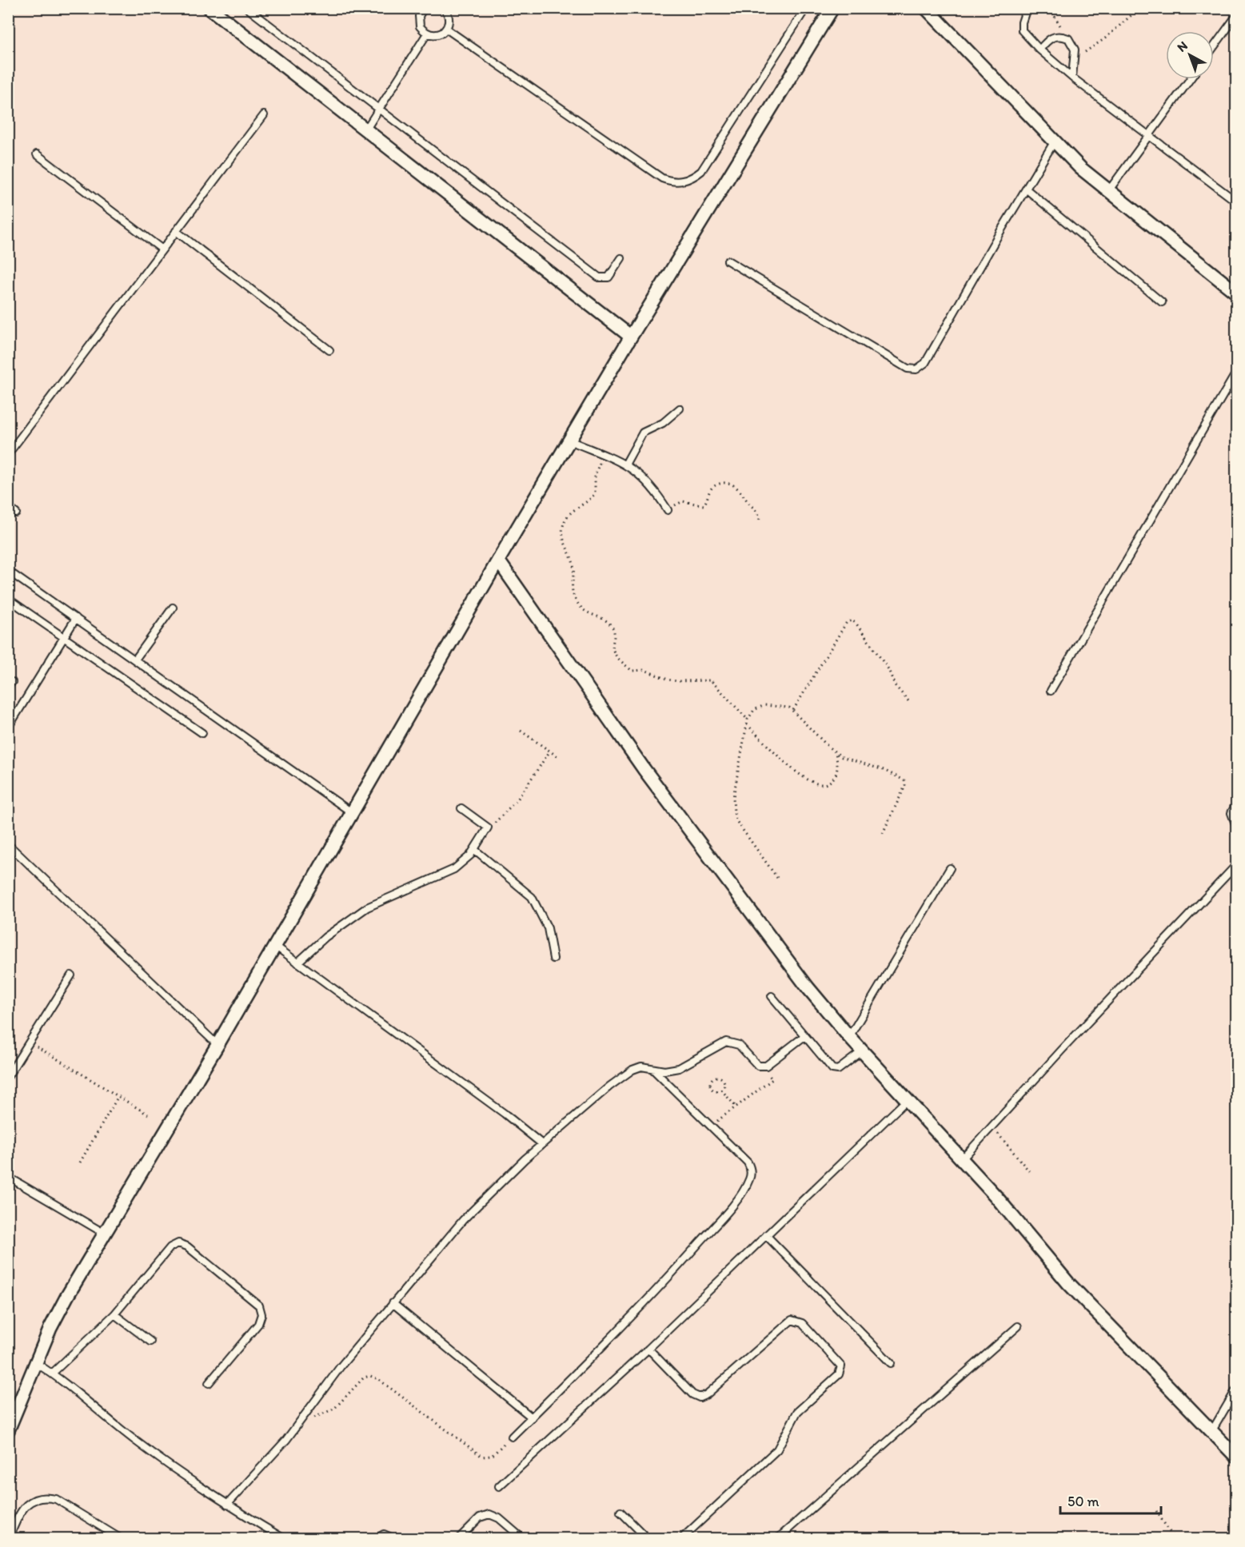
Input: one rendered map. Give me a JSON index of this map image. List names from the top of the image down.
{
  "scale_bar": "50 m",
  "north": "top left"
}
